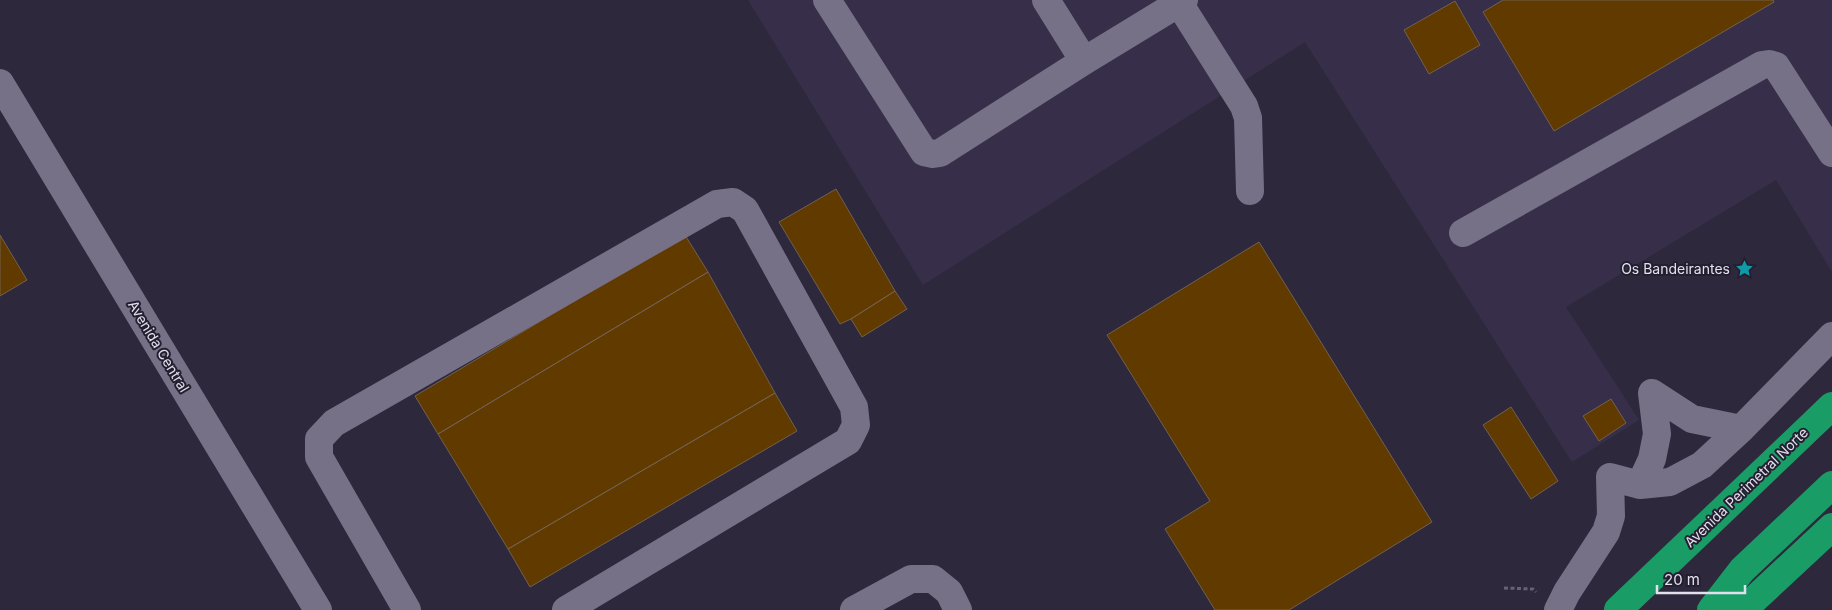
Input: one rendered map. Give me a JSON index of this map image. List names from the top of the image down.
{
  "streets": {
    "highway": ["Avenida Perimetral Norte"],
    "street": ["Avenida Central"]
  },
  "places": {
    "place": ["Os Bandeirantes"]
  },
  "scale_bar": "20 m"
}
